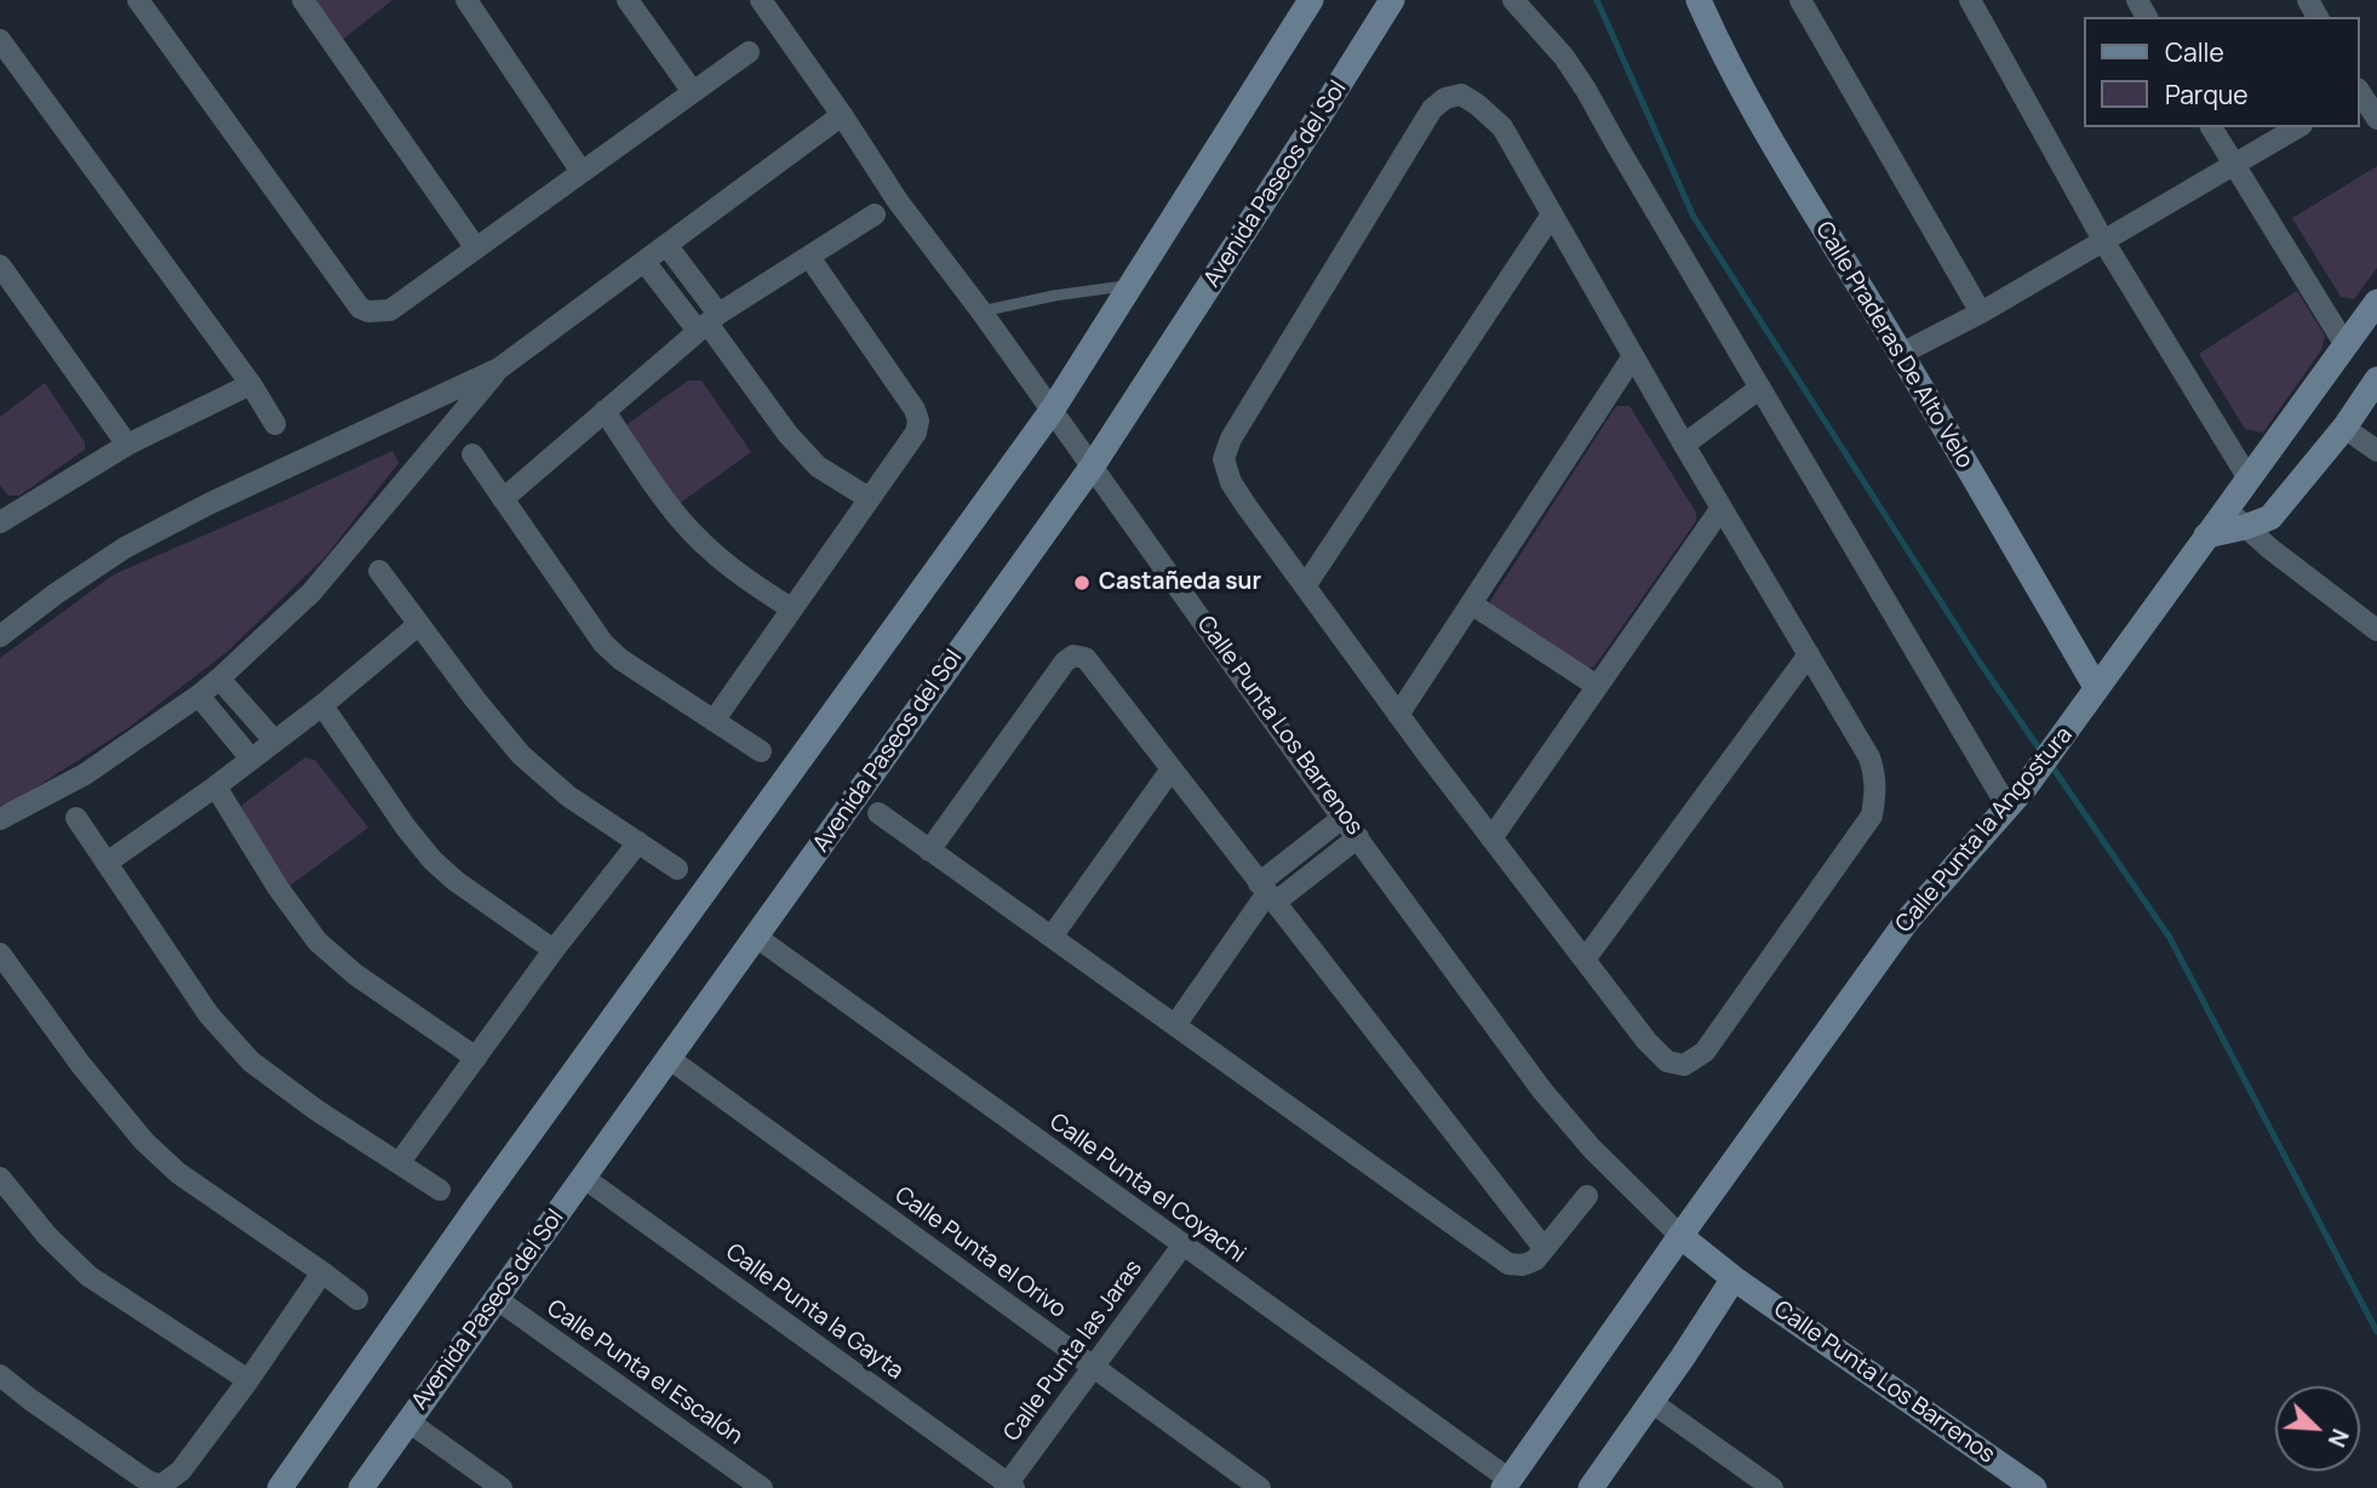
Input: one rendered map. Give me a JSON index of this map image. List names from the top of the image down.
{
  "streets": {
    "street": [
      "Avenida Paseos del Sol",
      "Calle Praderas De Alto Velo",
      "Calle Punta Los Barrenos",
      "Calle Punta la Angostura",
      "Calle Punta el Coyachi",
      "Calle Punta el Orivo",
      "Calle Punta la Gayta",
      "Calle Punta las Jaras",
      "Calle Punta el Escalón"
    ]
  },
  "crossings": [
    ["Avenida Paseos del Sol", "Calle Punta Los Barrenos"],
    ["Avenida Paseos del Sol", "Calle Punta el Coyachi"],
    ["Avenida Paseos del Sol", "Calle Punta el Orivo"],
    ["Avenida Paseos del Sol", "Calle Punta la Gayta"],
    ["Avenida Paseos del Sol", "Calle Punta el Escalón"],
    ["Calle Praderas De Alto Velo", "Calle Punta la Angostura"],
    ["Calle Punta Los Barrenos", "Calle Punta la Angostura"],
    ["Calle Punta la Angostura", "Calle Punta el Coyachi"],
    ["Calle Punta el Coyachi", "Calle Punta las Jaras"],
    ["Calle Punta el Orivo", "Calle Punta las Jaras"],
    ["Calle Punta la Gayta", "Calle Punta las Jaras"]
  ],
  "places": ["Castañeda sur"],
  "legend": ["Calle", "Parque"],
  "north": "bottom right"
}
